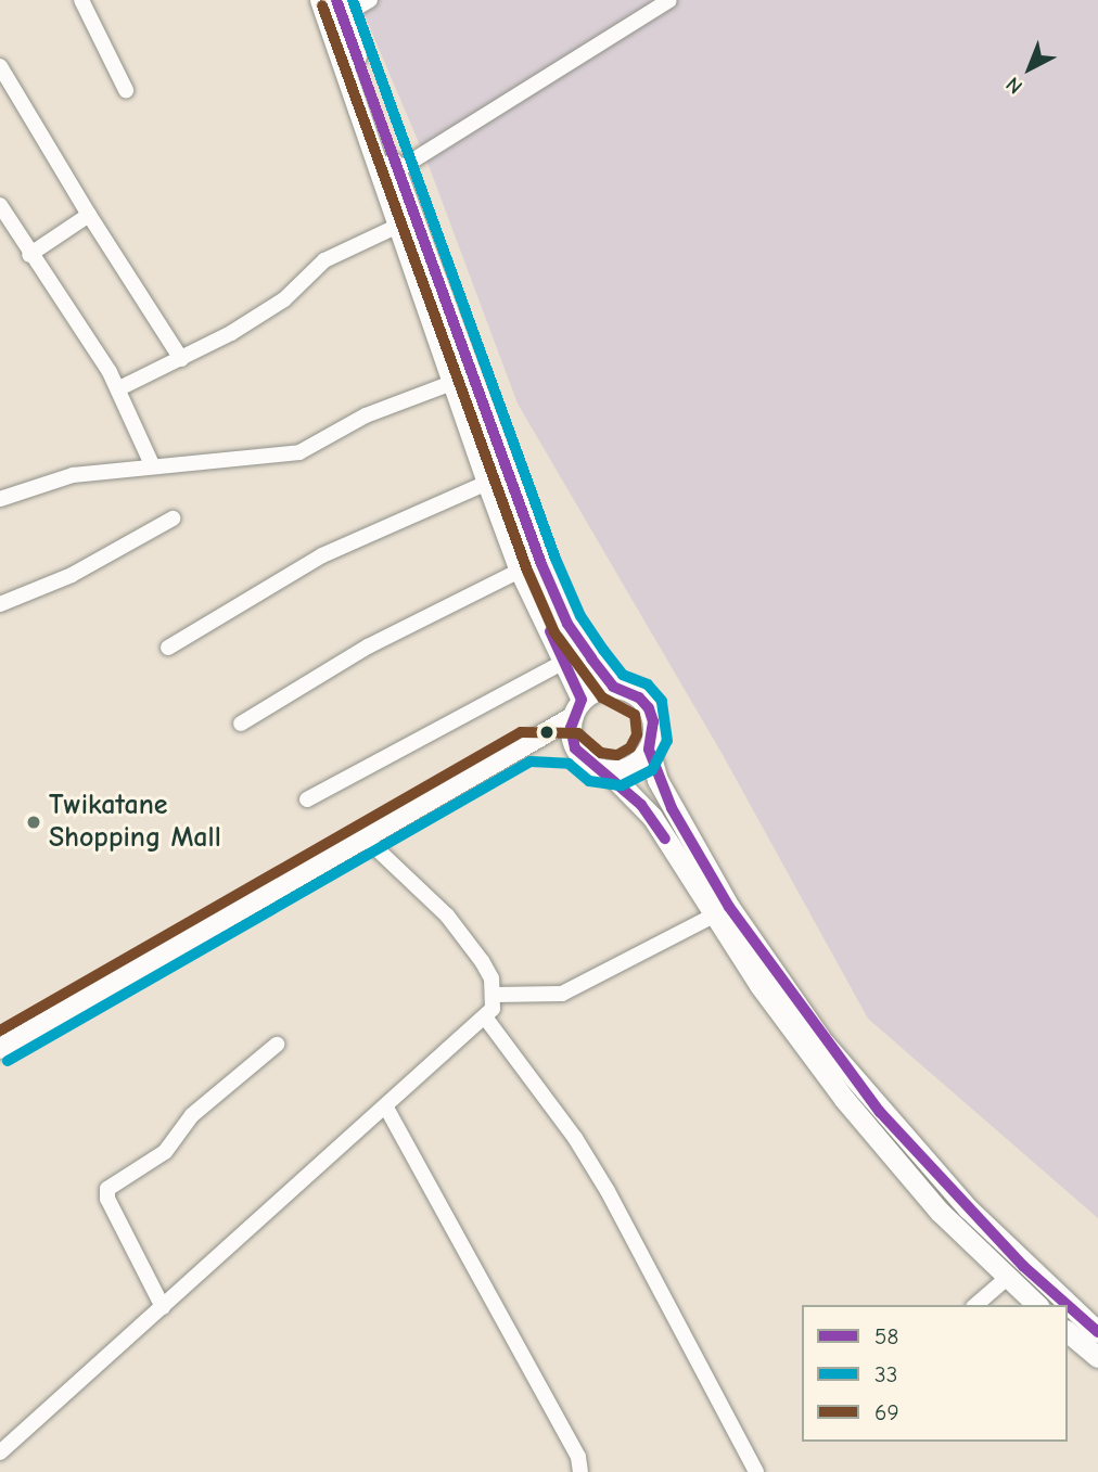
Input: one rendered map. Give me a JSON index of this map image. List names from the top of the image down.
{
  "places": ["Twikatane Shopping Mall"],
  "lines": ["transit line 58", "transit line 33", "transit line 69"],
  "legend": ["58", "33", "69"],
  "north": "bottom left"
}
